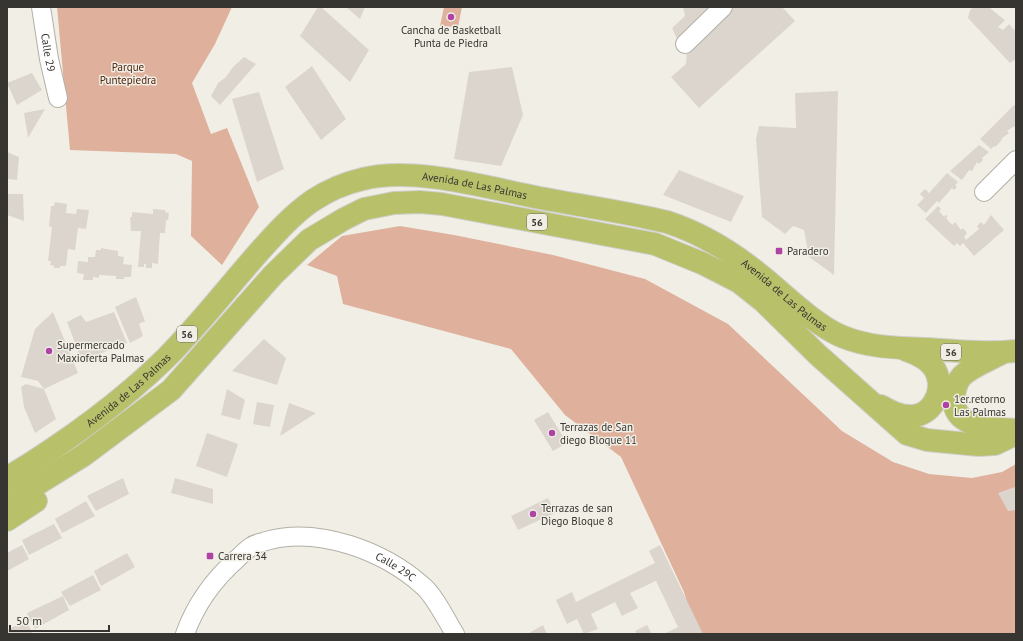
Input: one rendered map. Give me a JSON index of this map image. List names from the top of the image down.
{
  "streets": {
    "main road": ["Avenida de Las Palmas", "56"],
    "street": ["Calle 29", "Calle 29C"]
  },
  "parks": ["Parque Puntepiedra"],
  "places": {
    "other": [
      "Cancha de Basketball Punta de Piedra",
      "Supermercado Maxioferta Palmas",
      "1er.retorno Las Palmas",
      "Terrazas de San diego Bloque 11",
      "Terrazas de san Diego Bloque 8"
    ],
    "transit": ["Paradero", "Carrera 34"]
  },
  "scale_bar": "50 m"
}
